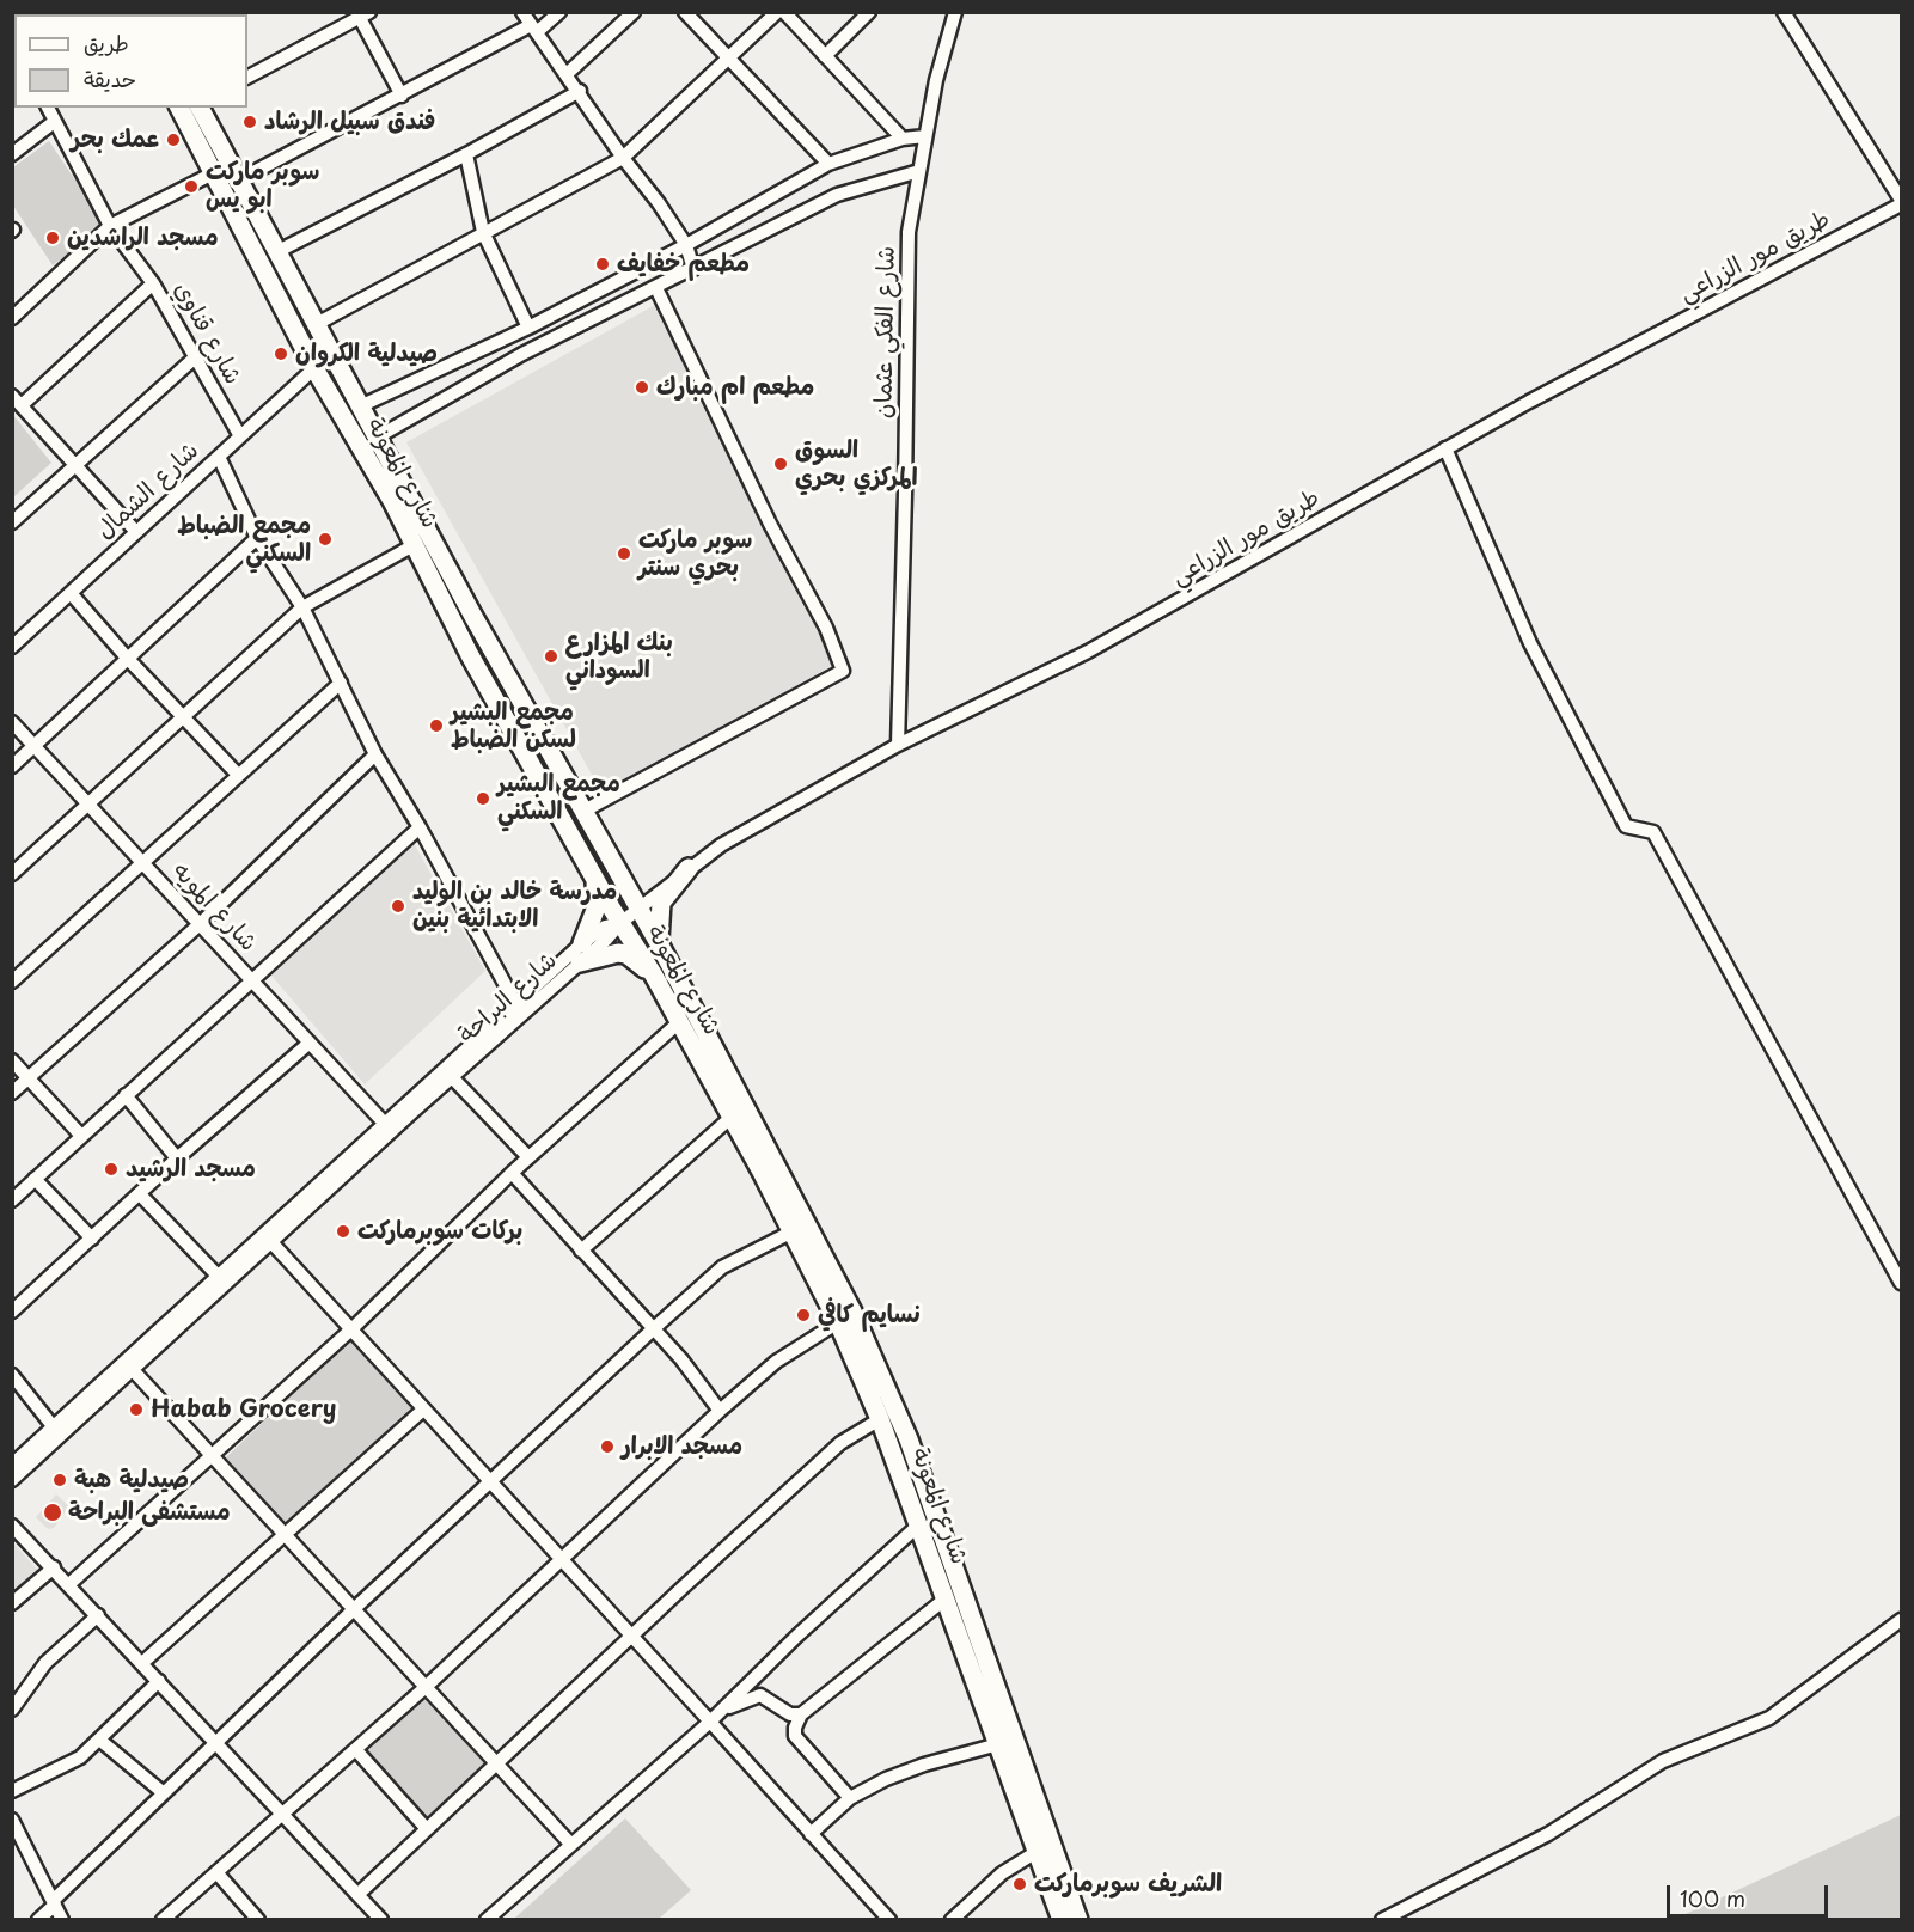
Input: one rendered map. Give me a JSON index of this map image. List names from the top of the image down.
{
  "streets": {
    "highway": ["شارع المعونة"],
    "street": [
      "طريق مور الزراعي",
      "شارع الفكي عثمان",
      "شارع قناوي",
      "شارع الشمال",
      "شارع المويه",
      "شارع البراحة"
    ]
  },
  "crossings": [
    ["طريق مور الزراعي", "شارع الفكي عثمان"],
    ["طريق مور الزراعي", "شارع المعونة"],
    ["طريق مور الزراعي", "شارع البراحة"],
    ["شارع قناوي", "شارع الشمال"],
    ["شارع المعونة", "شارع الشمال"],
    ["شارع المعونة", "شارع البراحة"],
    ["شارع المويه", "شارع البراحة"]
  ],
  "places": [
    "فندق سبيل الرشاد",
    "عمك بحر",
    "سوبر ماركت ابو يس",
    "مسجد الراشدين",
    "مطعم خفايف",
    "صيدلية الكروان",
    "مطعم ام مبارك",
    "السوق المركزي بحري",
    "مجمع الضباط السكني",
    "سوبر ماركت بحري سنتر",
    "بنك المزارع السوداني",
    "مجمع البشير لسكن الضباط",
    "مجمع البشير السكني",
    "مدرسة خالد بن الوليد الابتدائية بنين",
    "مسجد الرشيد",
    "بركات سوبرماركت",
    "نسايم كافي",
    "Habab Grocery",
    "مسجد الابرار",
    "صيدلية هبة",
    "مستشفى البراحة",
    "الشريف سوبرماركت"
  ],
  "legend": ["طريق", "حديقة"],
  "scale_bar": "100 m"
}
